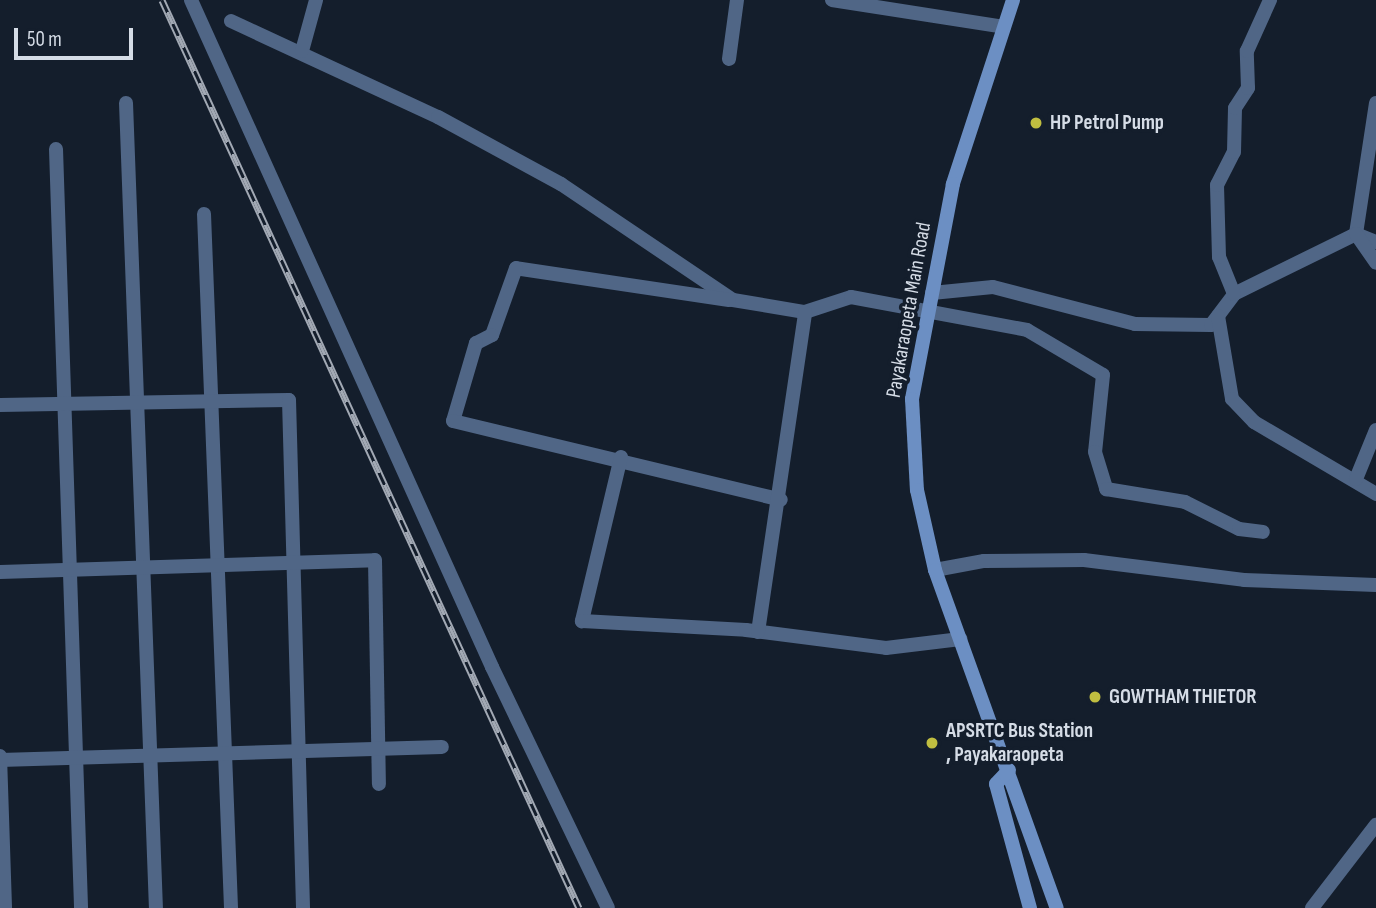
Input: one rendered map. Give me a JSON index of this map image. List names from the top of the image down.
{
  "streets": {
    "street": ["Payakaraopeta Main Road"]
  },
  "places": ["HP Petrol Pump", "GOWTHAM THIETOR", "APSRTC Bus Station , Payakaraopeta"],
  "scale_bar": "50 m"
}
